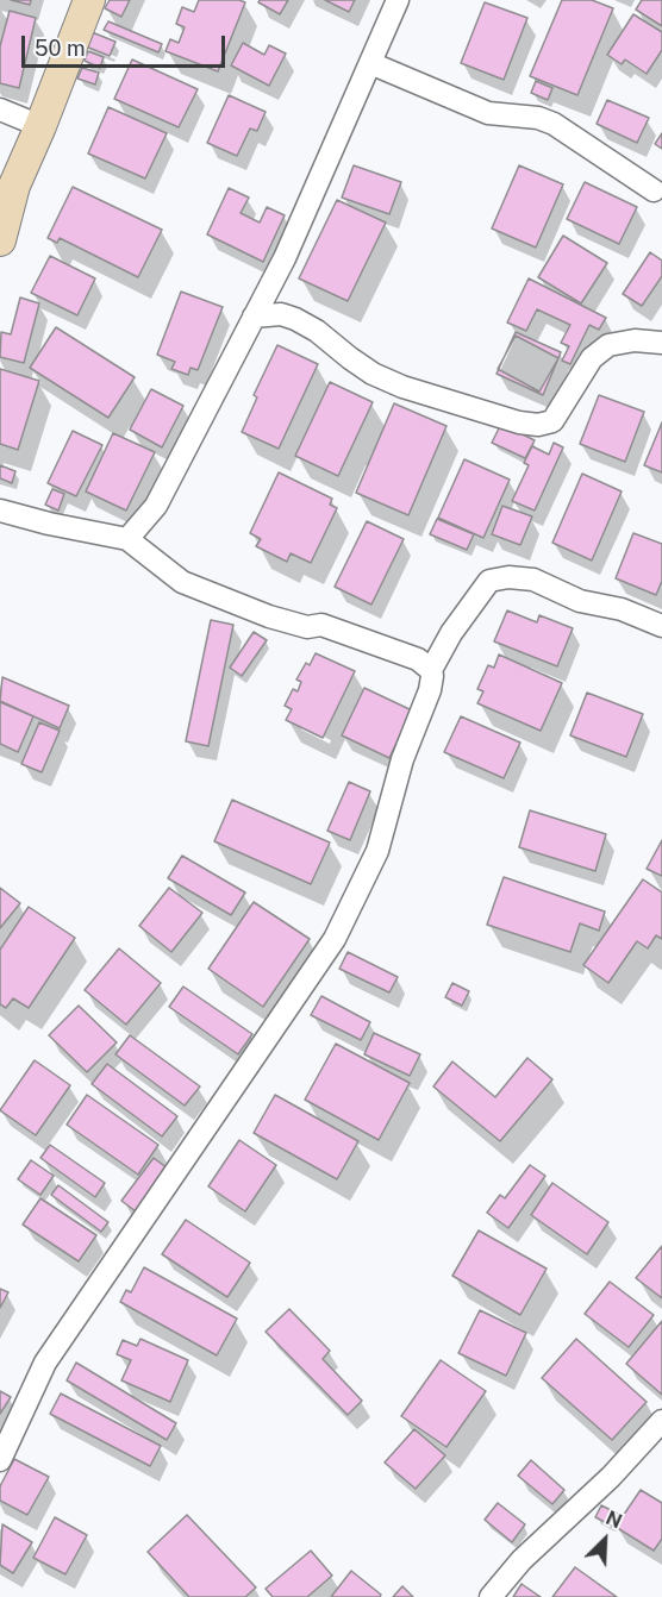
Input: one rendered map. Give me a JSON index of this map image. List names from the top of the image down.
{
  "scale_bar": "50 m",
  "north": "top right"
}
